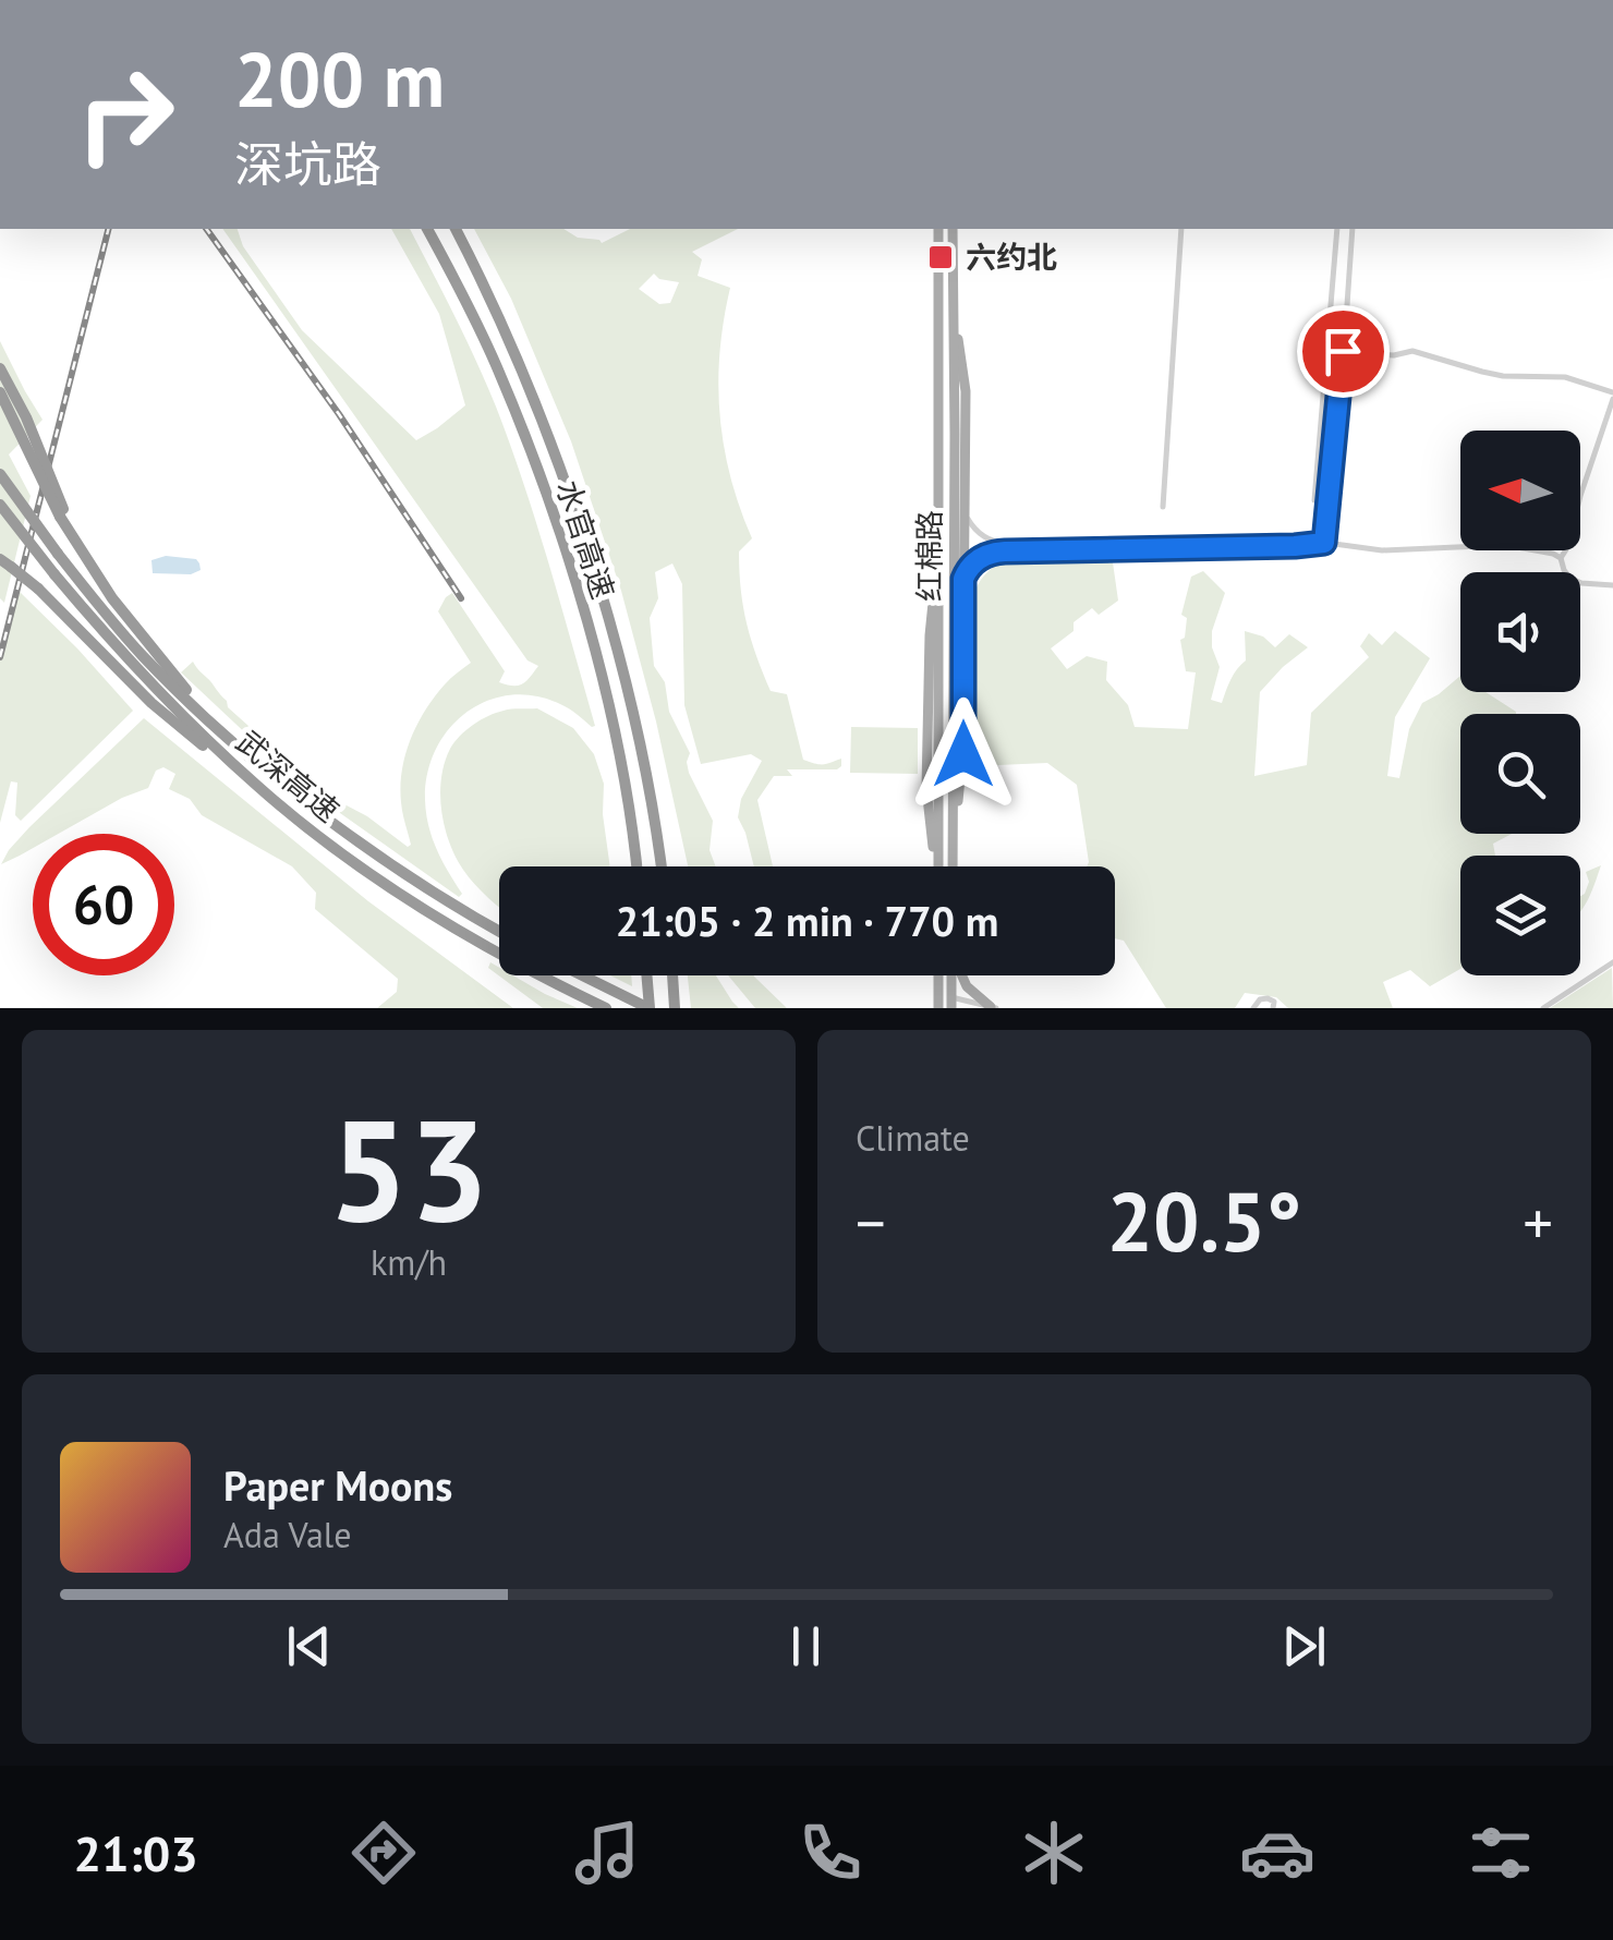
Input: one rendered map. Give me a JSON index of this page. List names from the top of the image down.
{
  "streets": {
    "highway": ["水官高速", "武深高速"],
    "main road": ["红棉路"]
  },
  "places": {
    "transit": ["六约北"]
  },
  "north": "left",
  "page": {
    "turn": ["200 m", "深坑路"],
    "limit": "60",
    "trip": "21:05 · 2 min · 770 m",
    "tile": [
      ["53", "km/h"],
      "Climate"
    ],
    "heat": ["−", "20.5°", "+"],
    "song": ["Paper Moons", "Ada Vale"],
    "tabs": "21:03"
  }
}
